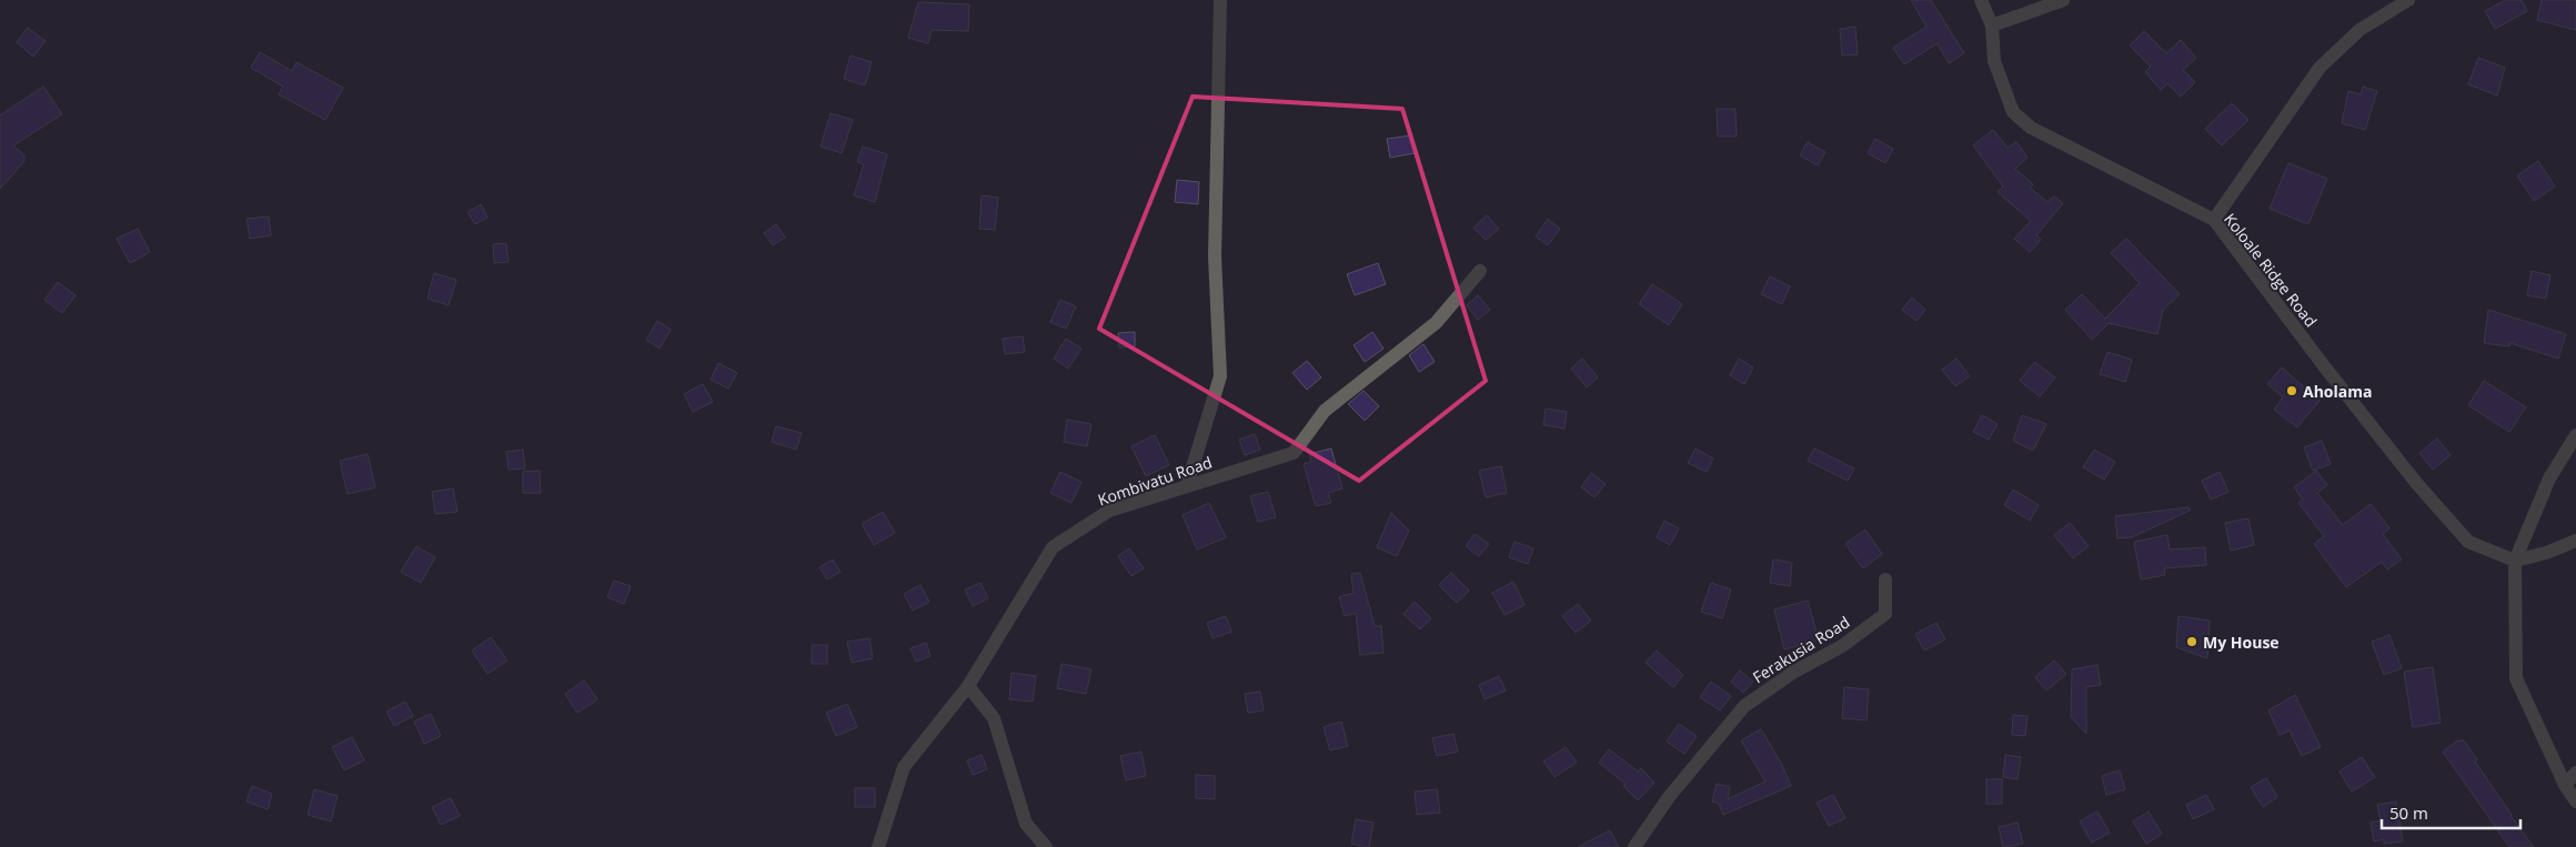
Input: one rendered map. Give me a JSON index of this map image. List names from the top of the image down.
{
  "streets": {
    "street": ["Koloale Ridge Road", "Kombivatu Road", "Ferakusia Road"]
  },
  "places": ["Aholama", "My House"],
  "scale_bar": "50 m"
}
